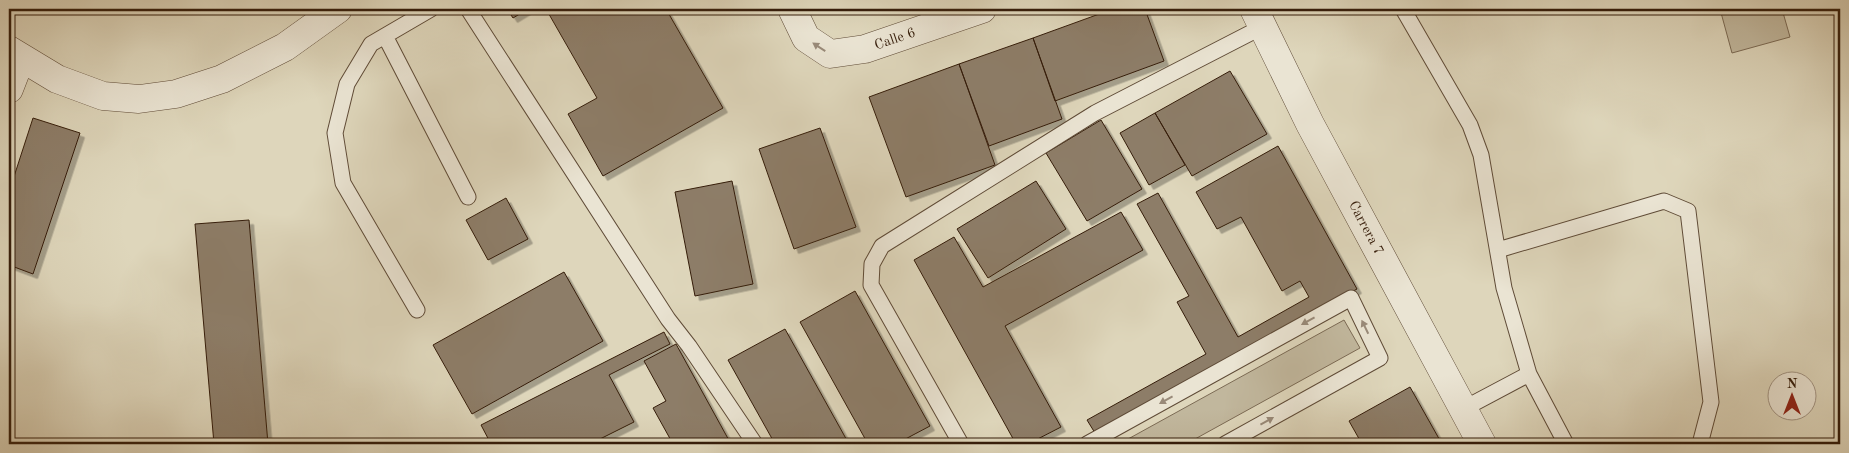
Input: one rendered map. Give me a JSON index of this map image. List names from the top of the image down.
{
  "streets": {
    "street": ["Calle 6", "Carrera 7"]
  },
  "one_way": ["Calle 6"],
  "north": "top"
}
